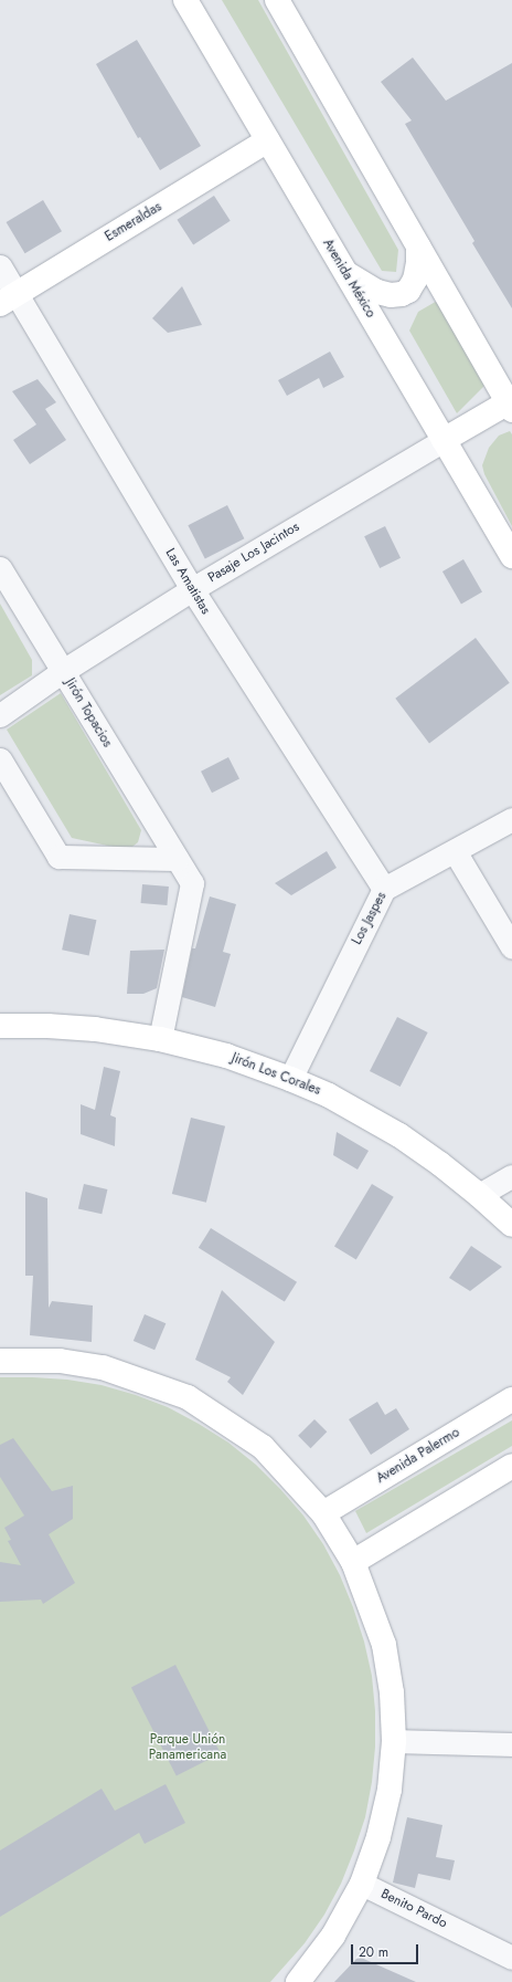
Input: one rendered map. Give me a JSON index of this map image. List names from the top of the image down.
{
  "streets": {
    "street": [
      "Esmeraldas",
      "Avenida México",
      "Pasaje Los Jacintos",
      "Las Amatistas",
      "Jirón Topacios",
      "Los Jaspes",
      "Jirón Los Corales",
      "Avenida Palermo",
      "Benito Pardo"
    ]
  },
  "crossings": [
    ["Esmeraldas", "Avenida México"],
    ["Esmeraldas", "Las Amatistas"],
    ["Avenida México", "Pasaje Los Jacintos"],
    ["Pasaje Los Jacintos", "Las Amatistas"],
    ["Pasaje Los Jacintos", "Jirón Topacios"],
    ["Las Amatistas", "Los Jaspes"],
    ["Jirón Topacios", "Jirón Los Corales"],
    ["Los Jaspes", "Jirón Los Corales"]
  ],
  "parks": ["Parque Unión Panamericana"],
  "scale_bar": "20 m"
}
